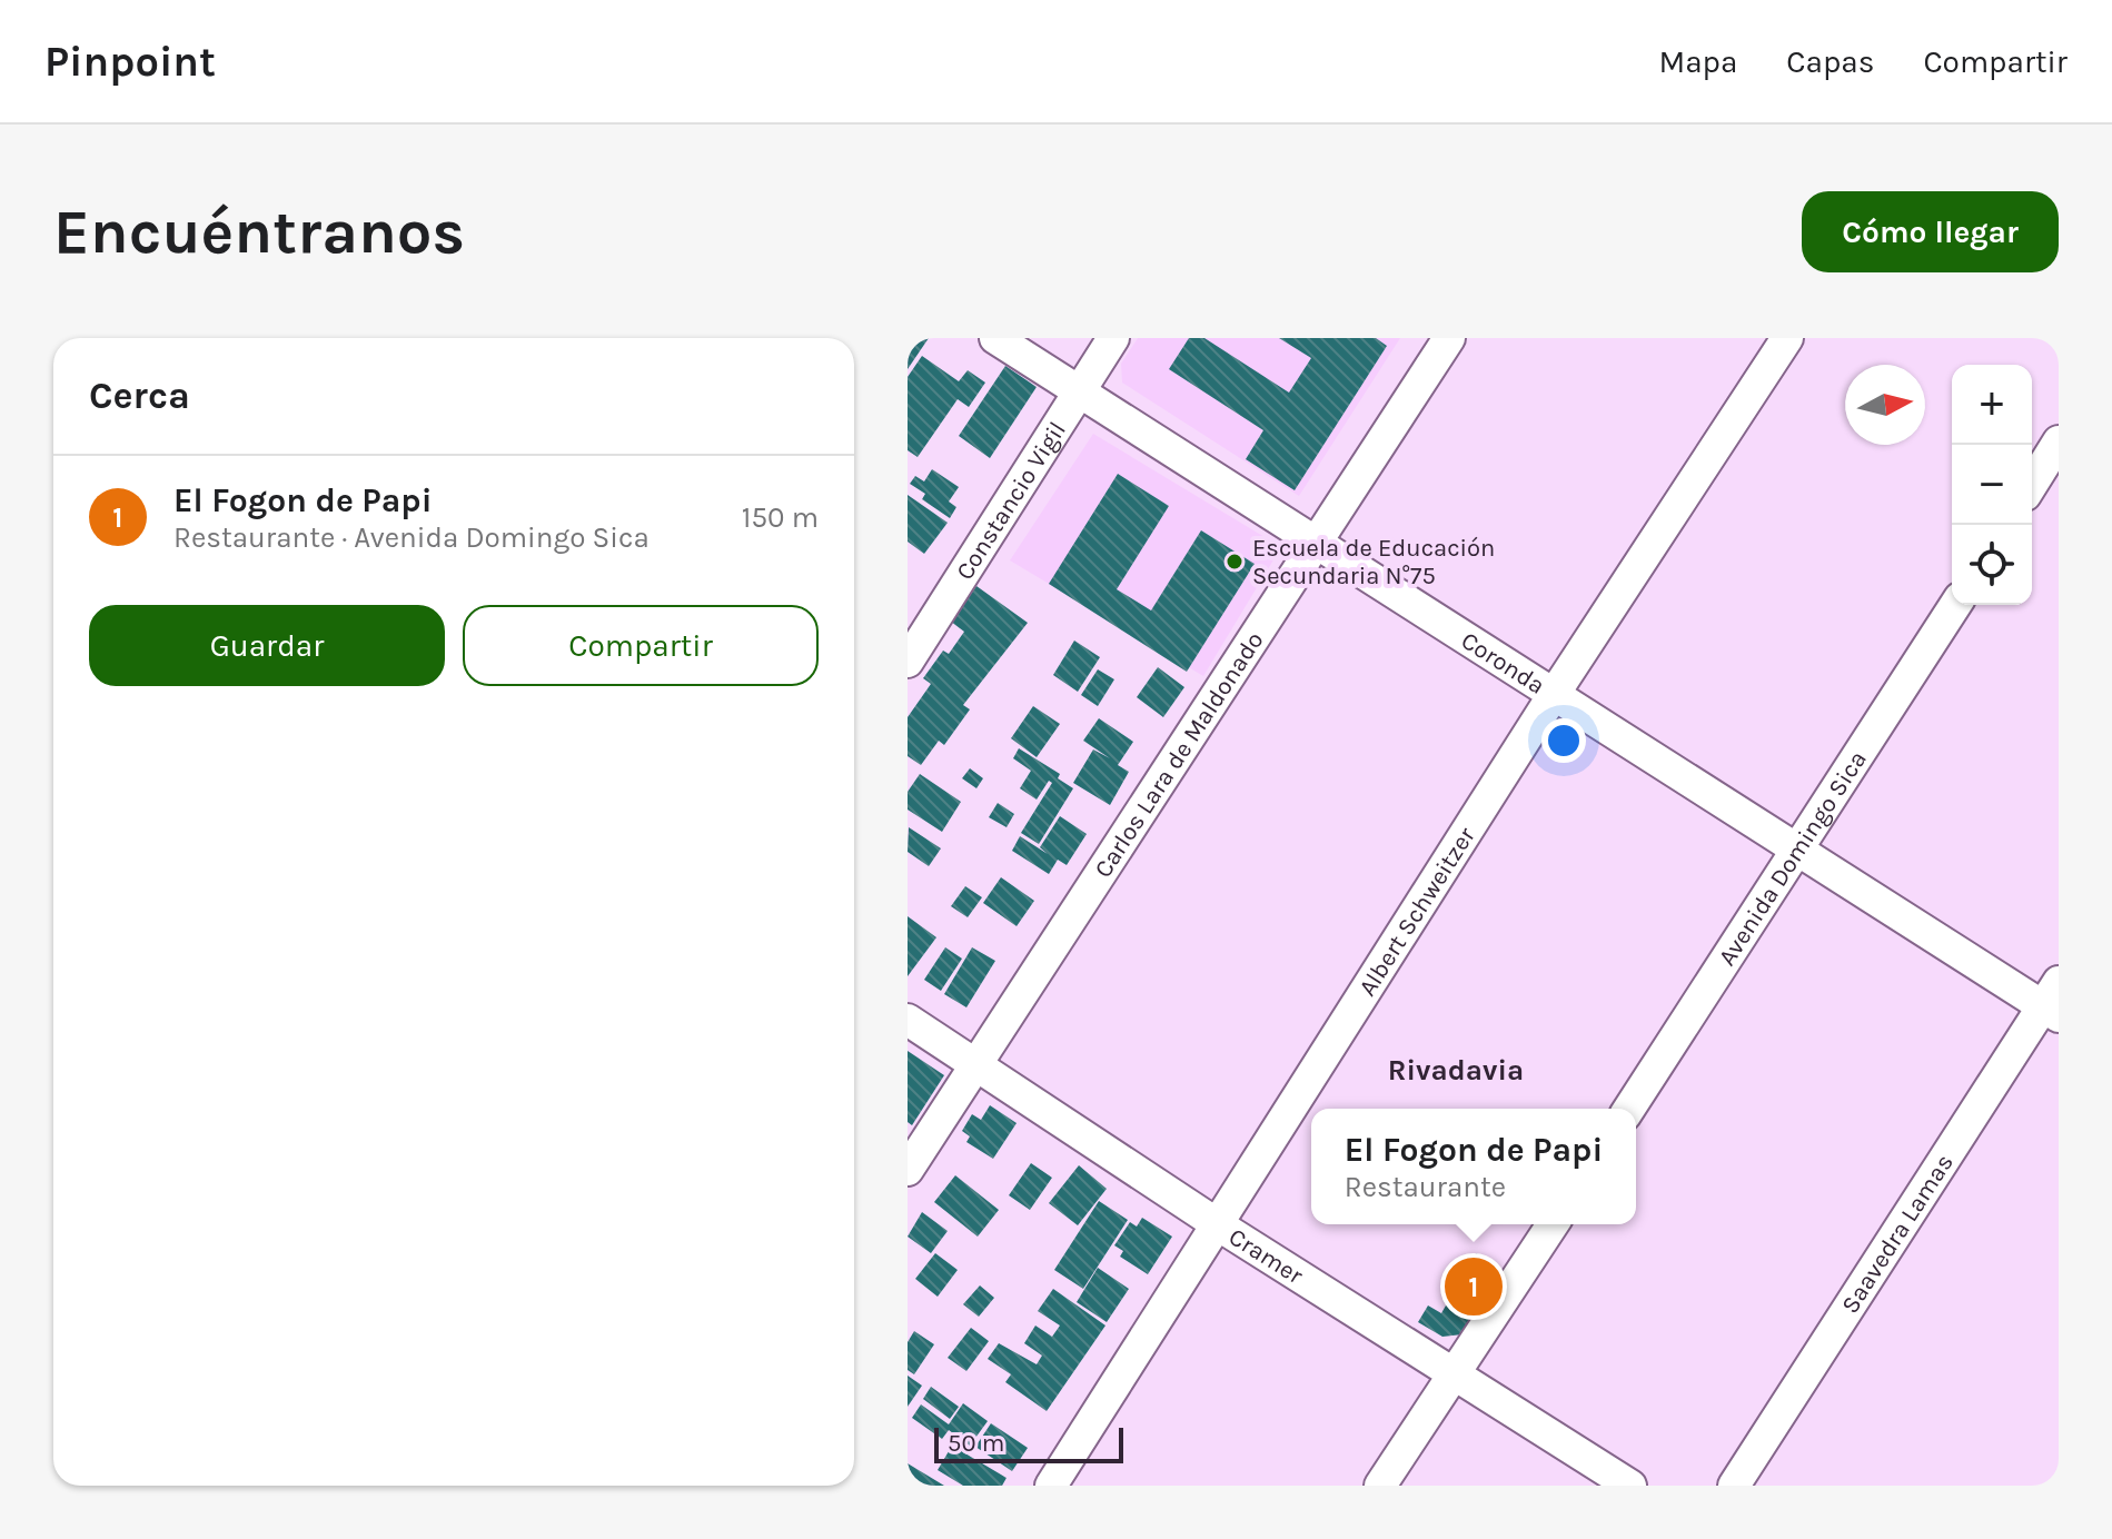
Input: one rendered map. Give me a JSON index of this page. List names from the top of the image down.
{
  "streets": {
    "street": [
      "Constancio Vigil",
      "Coronda",
      "Carlos Lara de Maldonado",
      "Avenida Domingo Sica",
      "Albert Schweitzer",
      "Saavedra Lamas",
      "Cramer"
    ]
  },
  "crossings": [
    ["Constancio Vigil", "Coronda"],
    ["Coronda", "Carlos Lara de Maldonado"],
    ["Coronda", "Avenida Domingo Sica"],
    ["Coronda", "Albert Schweitzer"],
    ["Coronda", "Saavedra Lamas"],
    ["Carlos Lara de Maldonado", "Cramer"],
    ["Albert Schweitzer", "Cramer"]
  ],
  "districts": ["Rivadavia"],
  "places": ["Escuela de Educación Secundaria N°75"],
  "scale_bar": "50 m",
  "north": "right",
  "page": {
    "header": "Pinpoint",
    "nav": ["Mapa", "Capas", "Compartir"],
    "buttons": [
      "Cómo llegar",
      ["Guardar", "Compartir"]
    ],
    "title": "Encuéntranos",
    "heading": "Cerca",
    "map_buttons": ["+", "−"],
    "list": [
      {
        "mark": "1",
        "name": "El Fogon de Papi",
        "note": "Restaurante · Avenida Domingo Sica",
        "value": "150 m"
      }
    ],
    "popup": ["El Fogon de Papi", "Restaurante"],
    "pins": "1",
    "scale": "50 m"
  }
}
